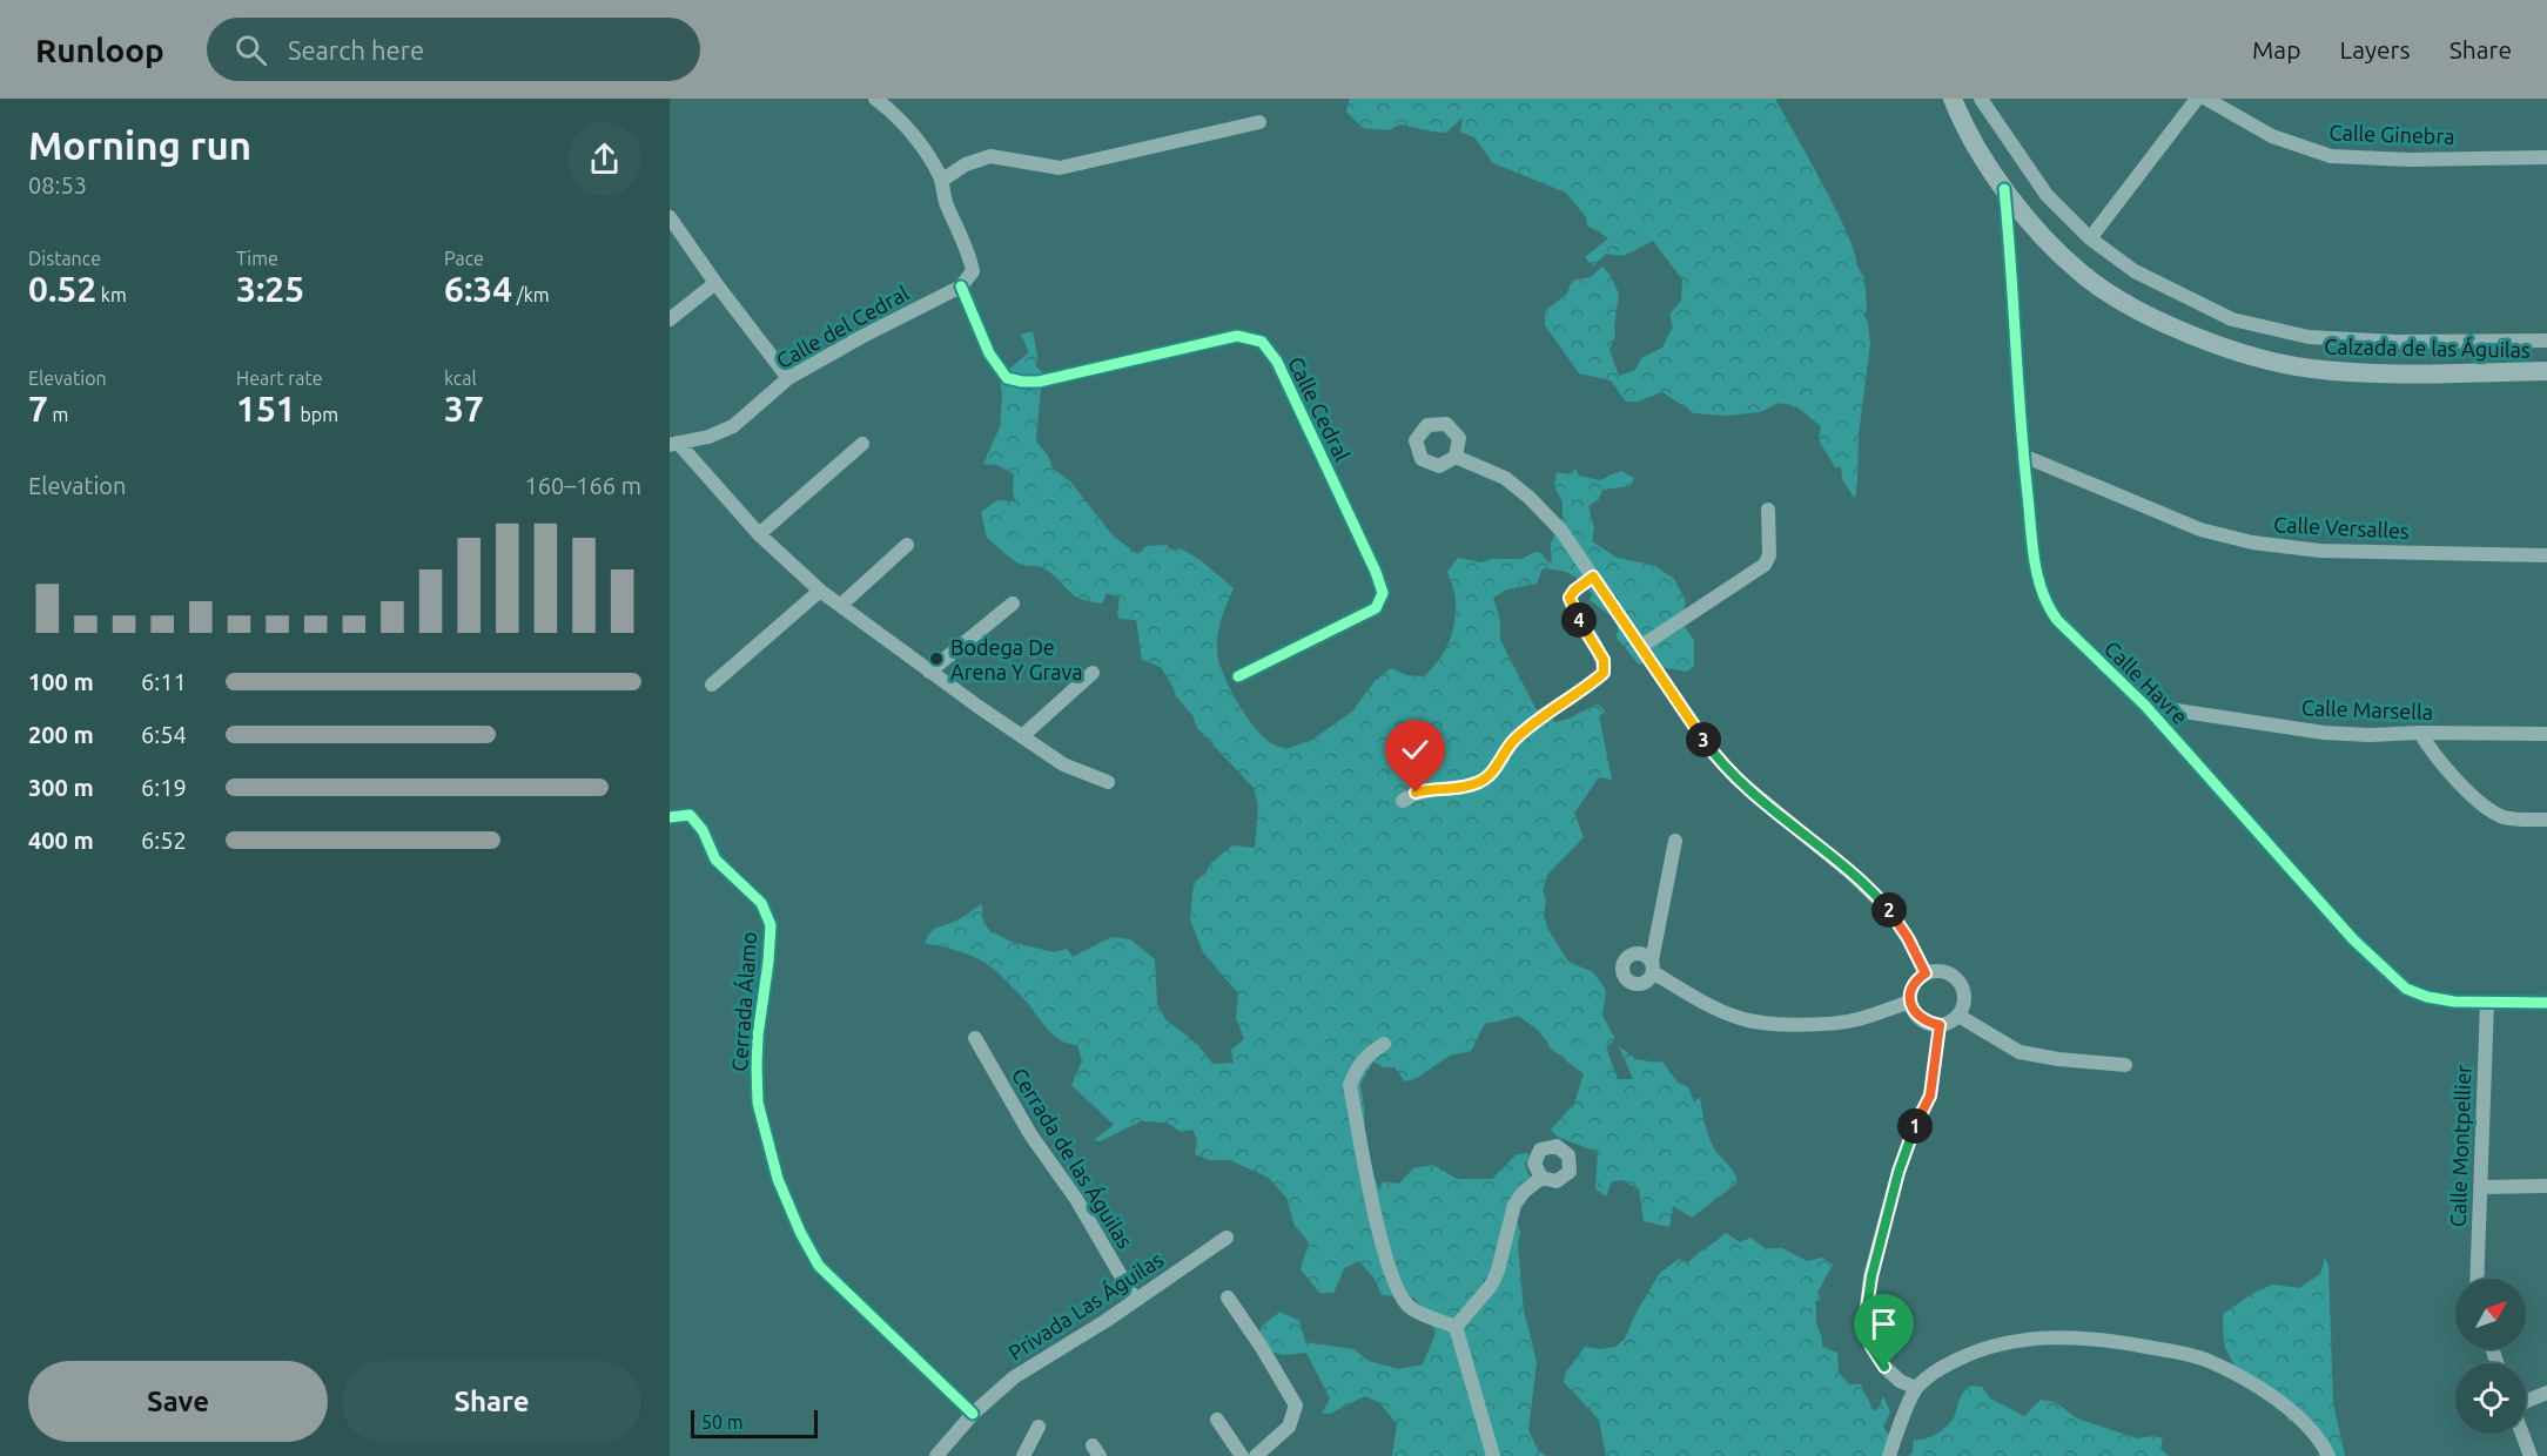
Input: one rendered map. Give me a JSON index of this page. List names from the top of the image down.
{
  "streets": {
    "main road": ["Calzada de las Águilas"],
    "street": [
      "Calle Ginebra",
      "Calle del Cedral",
      "Calle Cedral",
      "Calle Versalles",
      "Calle Havre",
      "Calle Marsella",
      "Cerrada Álamo",
      "Calle Montpellier",
      "Cerrada de las Águilas",
      "Privada Las Águilas"
    ]
  },
  "crossings": [
    ["Calle del Cedral", "Calle Cedral"],
    ["Calzada de las Águilas", "Calle Havre"],
    ["Calle Versalles", "Calle Havre"],
    ["Calle Havre", "Calle Marsella"],
    ["Calle Havre", "Calle Montpellier"],
    ["Cerrada Álamo", "Privada Las Águilas"],
    ["Cerrada de las Águilas", "Privada Las Águilas"]
  ],
  "places": ["Bodega De Arena Y Grava"],
  "scale_bar": "50 m",
  "north": "top right",
  "page": {
    "header": "Runloop",
    "search": "Search here",
    "nav": ["Map", "Layers", "Share"],
    "heading": ["Morning run", "08:53"],
    "stats": [
      ["Distance", "0.52 km"],
      ["Time", "3:25"],
      ["Pace", "6:34 /km"],
      ["Elevation", "7 m"],
      ["Heart rate", "151 bpm"],
      ["kcal", "37"]
    ],
    "chart": ["Elevation", "160–166 m"],
    "pins": [
      "4",
      "3",
      "2",
      "1"
    ],
    "list": [
      {
        "name": "100 m",
        "note": "6:11"
      },
      {
        "name": "200 m",
        "note": "6:54"
      },
      {
        "name": "300 m",
        "note": "6:19"
      },
      {
        "name": "400 m",
        "note": "6:52"
      }
    ],
    "buttons": ["Save", "Share"],
    "scale": "50 m"
  }
}
